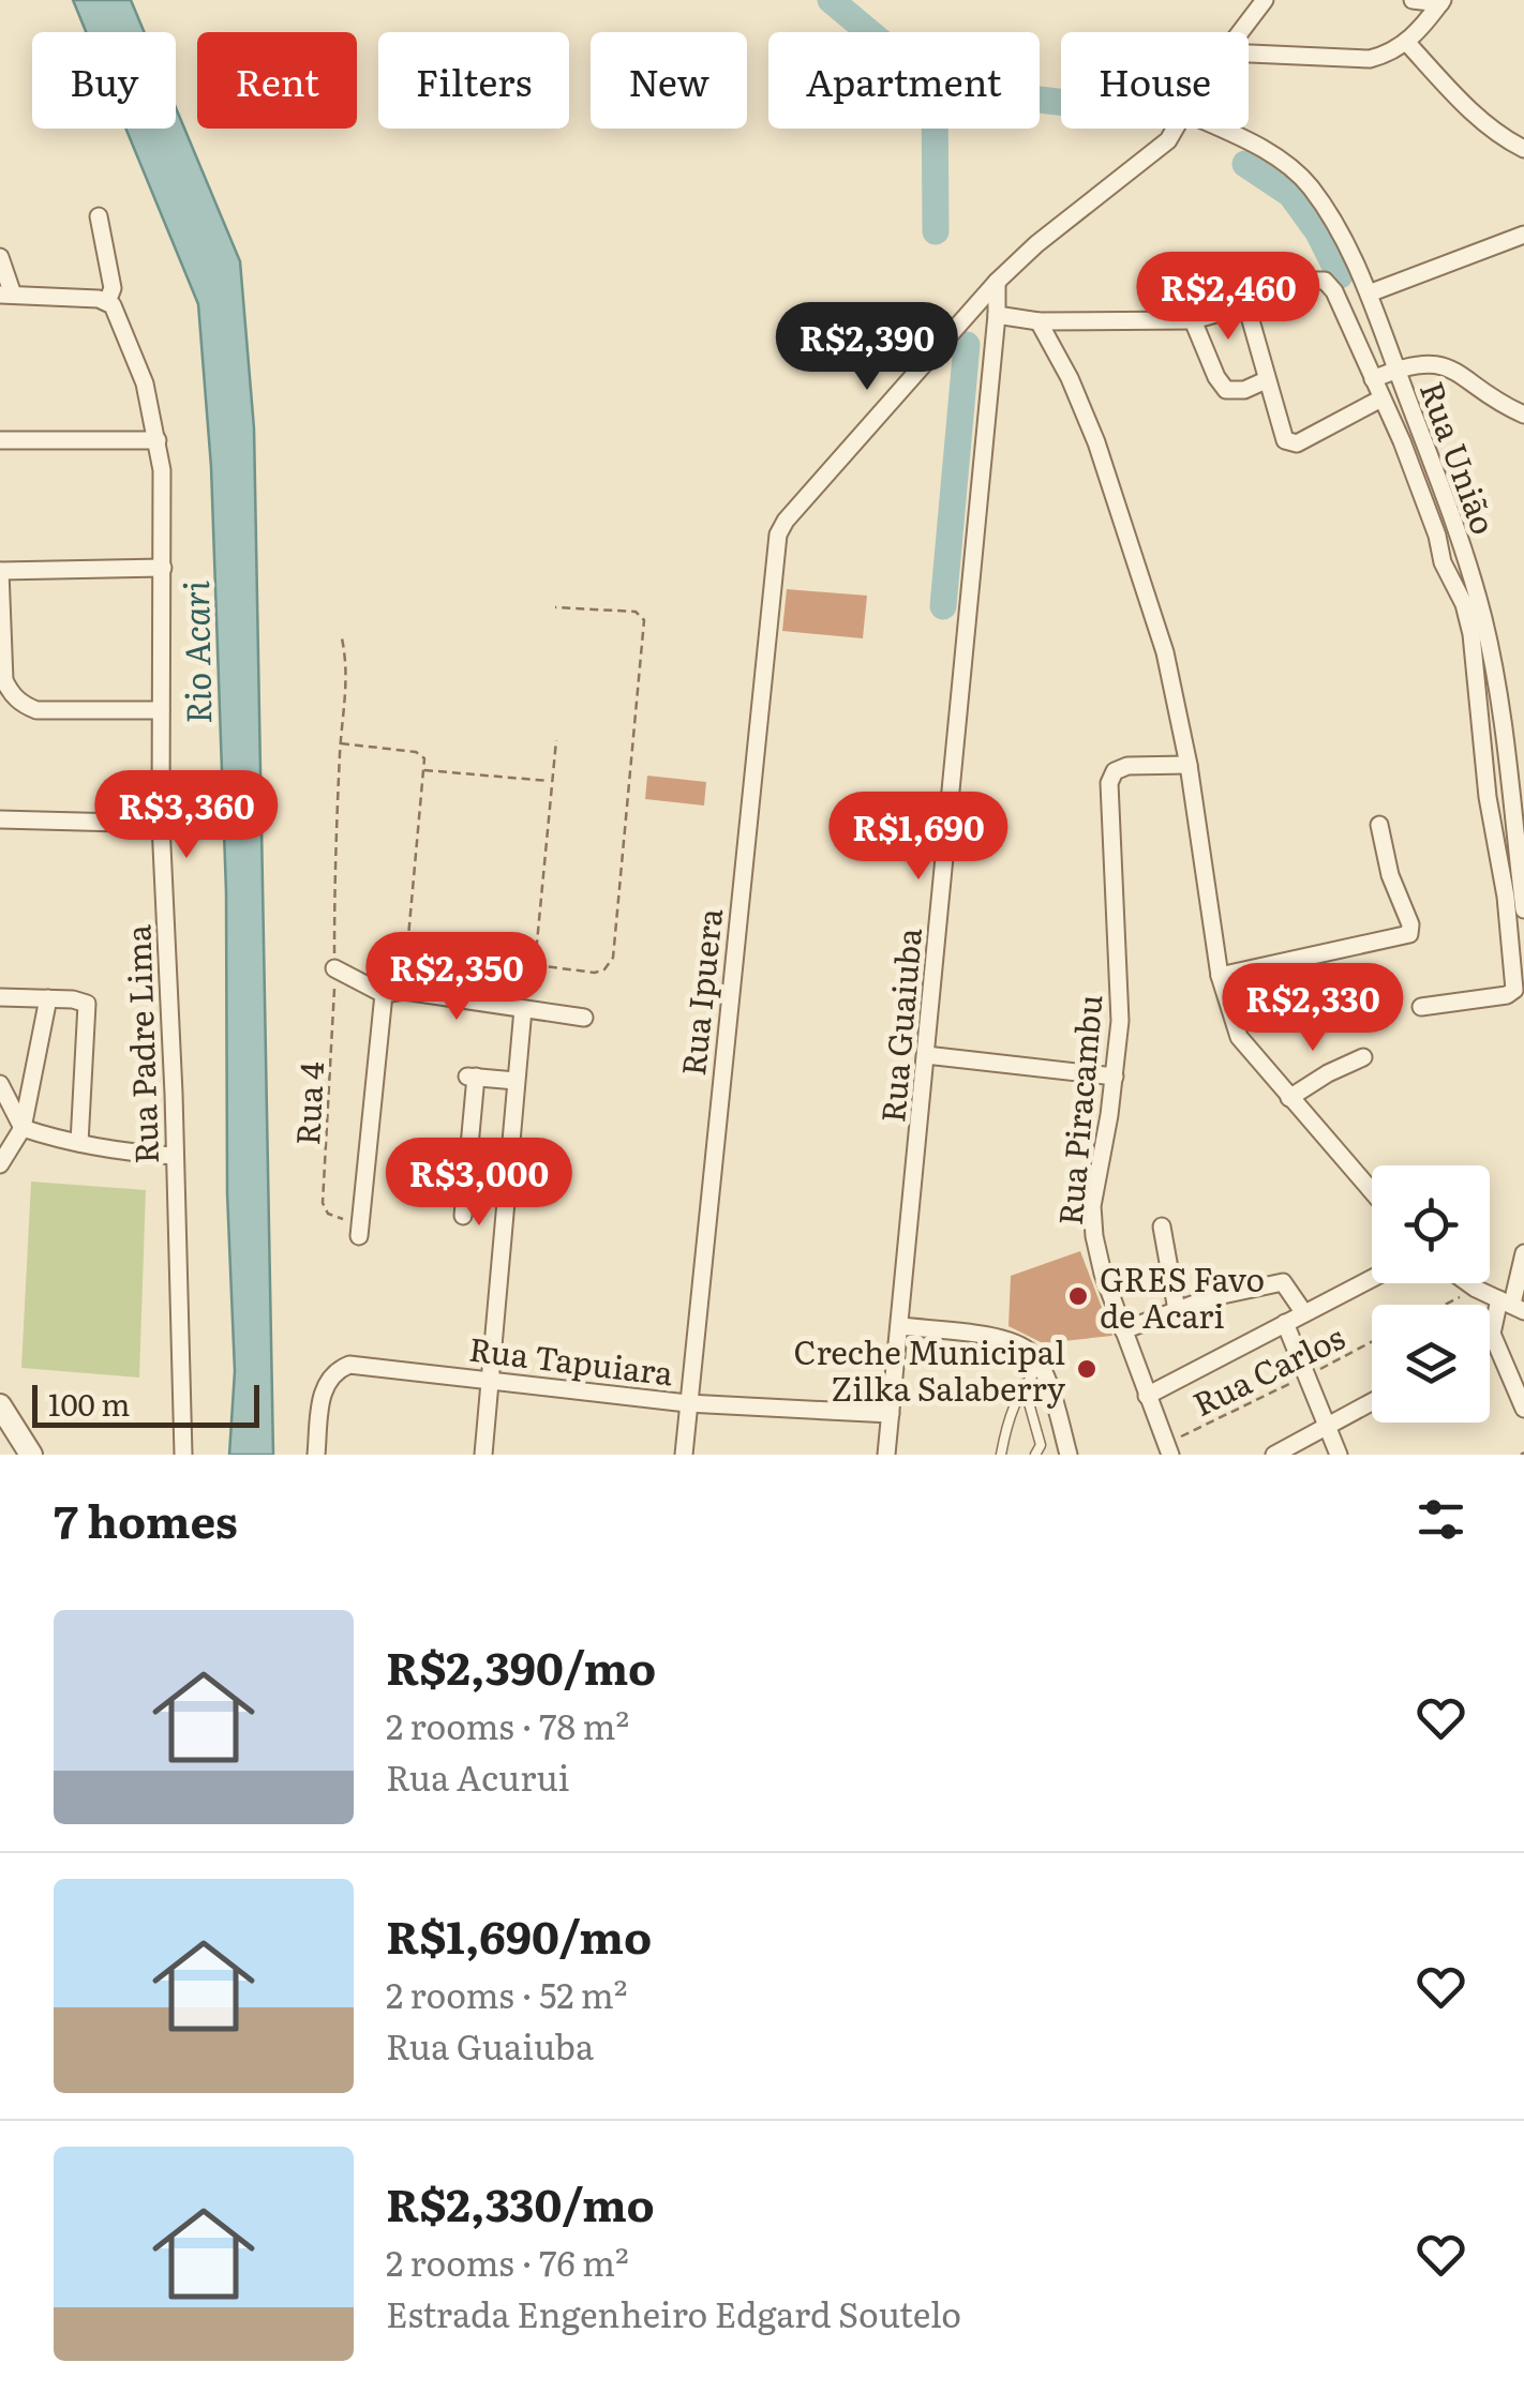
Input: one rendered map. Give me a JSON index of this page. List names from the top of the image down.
{
  "streets": {
    "street": [
      "Rua União",
      "Rua Ipuera",
      "Rua Guaiuba",
      "Rua Padre Lima",
      "Rua Piracambu",
      "Rua Tapuiara"
    ],
    "path": ["Rua 4", "Rua Carlos"]
  },
  "crossings": [
    ["Rua Ipuera", "Rua Guaiuba"],
    ["Rua Ipuera", "Rua Tapuiara"],
    ["Rua Guaiuba", "Rua Tapuiara"],
    ["Rua Piracambu", "Rua Carlos"]
  ],
  "water": ["Rio Acari"],
  "places": ["GRES Favo de Acari", "Creche Municipal Zilka Salaberry"],
  "scale_bar": "100 m",
  "page": {
    "chip": [
      "Buy",
      "Rent",
      "Filters",
      "New",
      "Apartment",
      "House"
    ],
    "price": [
      "R$2,460",
      "R$2,390",
      "R$3,360",
      "R$1,690",
      "R$2,350",
      "R$2,330",
      "R$3,000"
    ],
    "scale": "100 m",
    "heading": "7 homes",
    "list": [
      {
        "name": "R$2,390/mo",
        "note": "2 rooms · 78 m² · Rua Acurui"
      },
      {
        "name": "R$1,690/mo",
        "note": "2 rooms · 52 m² · Rua Guaiuba"
      },
      {
        "name": "R$2,330/mo",
        "note": "2 rooms · 76 m² · Estrada Engenheiro Edgard Soutelo"
      }
    ]
  }
}
